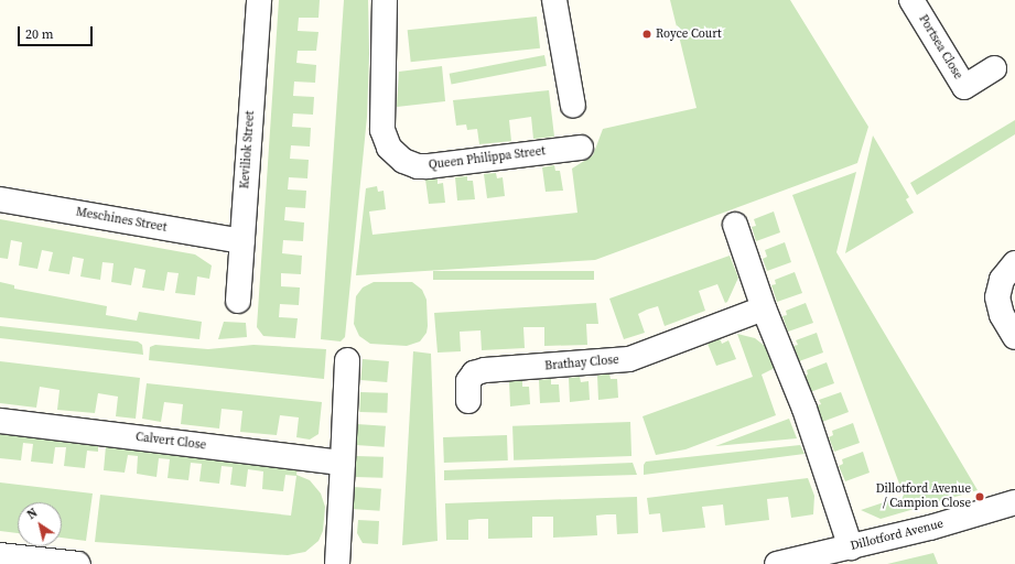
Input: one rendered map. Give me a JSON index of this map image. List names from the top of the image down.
{
  "streets": {
    "street": [
      "Portsea Close",
      "Keviliok Street",
      "Queen Philippa Street",
      "Meschines Street",
      "Brathay Close",
      "Calvert Close",
      "Dillotford Avenue"
    ]
  },
  "crossings": [
    ["Keviliok Street", "Meschines Street"]
  ],
  "places": ["Royce Court", "Dillotford Avenue / Campion Close"],
  "scale_bar": "20 m",
  "north": "top left"
}
